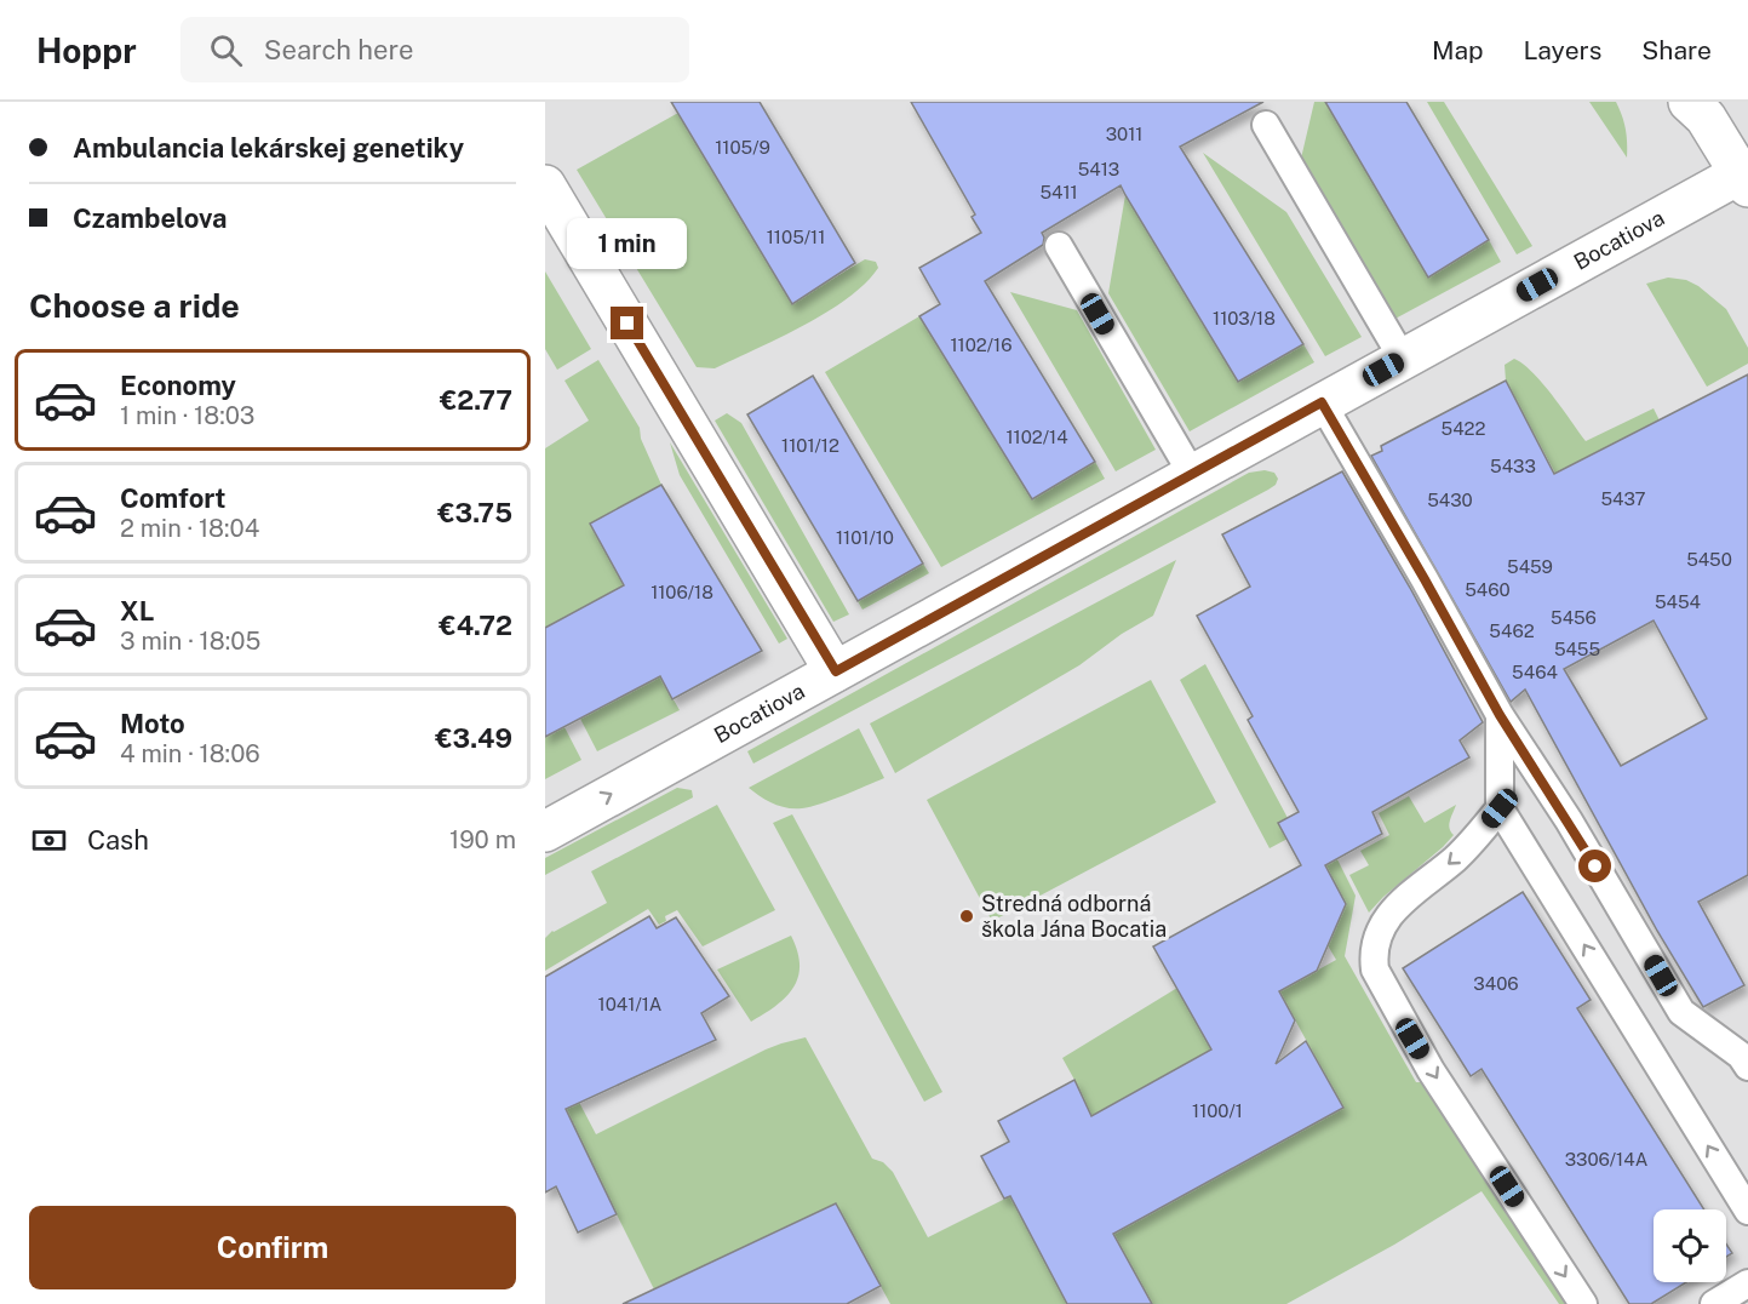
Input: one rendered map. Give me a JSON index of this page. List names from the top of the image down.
{
  "streets": {
    "street": ["Bocatiova"]
  },
  "places": ["Stredná odborná škola Jána Bocatia"],
  "house_numbers": [
    "3011",
    "1105/9",
    "5413",
    "5411",
    "1105/11",
    "1103/18",
    "1102/16",
    "5422",
    "1102/14",
    "1101/12",
    "5433",
    "5437",
    "5430",
    "1101/10",
    "5450",
    "5459",
    "5460",
    "1106/18",
    "5454",
    "5456",
    "5462",
    "5455",
    "5464",
    "3406",
    "1041/1A",
    "1100/1",
    "3306/14A"
  ],
  "page": {
    "header": "Hoppr",
    "search": "Search here",
    "nav": ["Map", "Layers", "Share"],
    "banner": ["Ambulancia lekárskej genetiky", "Czambelova"],
    "bubble": "1 min",
    "heading": "Choose a ride",
    "list": [
      {
        "name": "Economy",
        "note": "1 min · 18:03",
        "value": "€2.77"
      },
      {
        "name": "Comfort",
        "note": "2 min · 18:04",
        "value": "€3.75"
      },
      {
        "name": "XL",
        "note": "3 min · 18:05",
        "value": "€4.72"
      },
      {
        "name": "Moto",
        "note": "4 min · 18:06",
        "value": "€3.49"
      }
    ],
    "pay": ["Cash", "190 m"],
    "buttons": "Confirm"
  }
}
